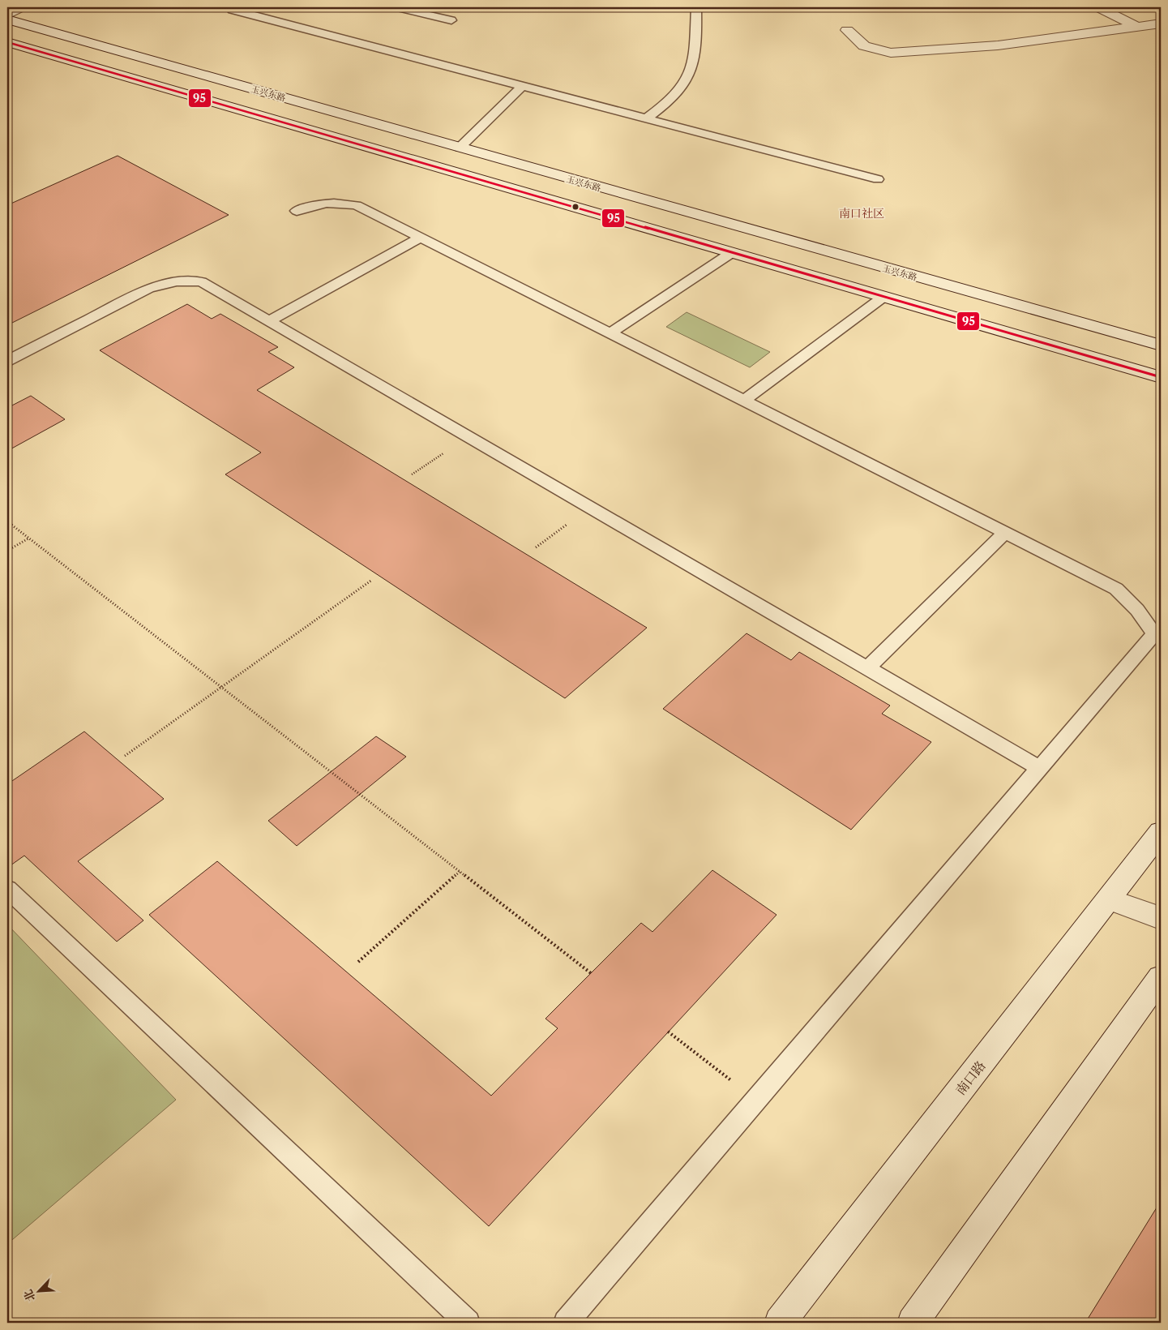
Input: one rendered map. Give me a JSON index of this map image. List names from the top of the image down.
{
  "streets": {
    "main road": ["玉兴东路", "南口路"]
  },
  "districts": ["南口社区"],
  "lines": ["transit line 95"],
  "north": "bottom left"
}
